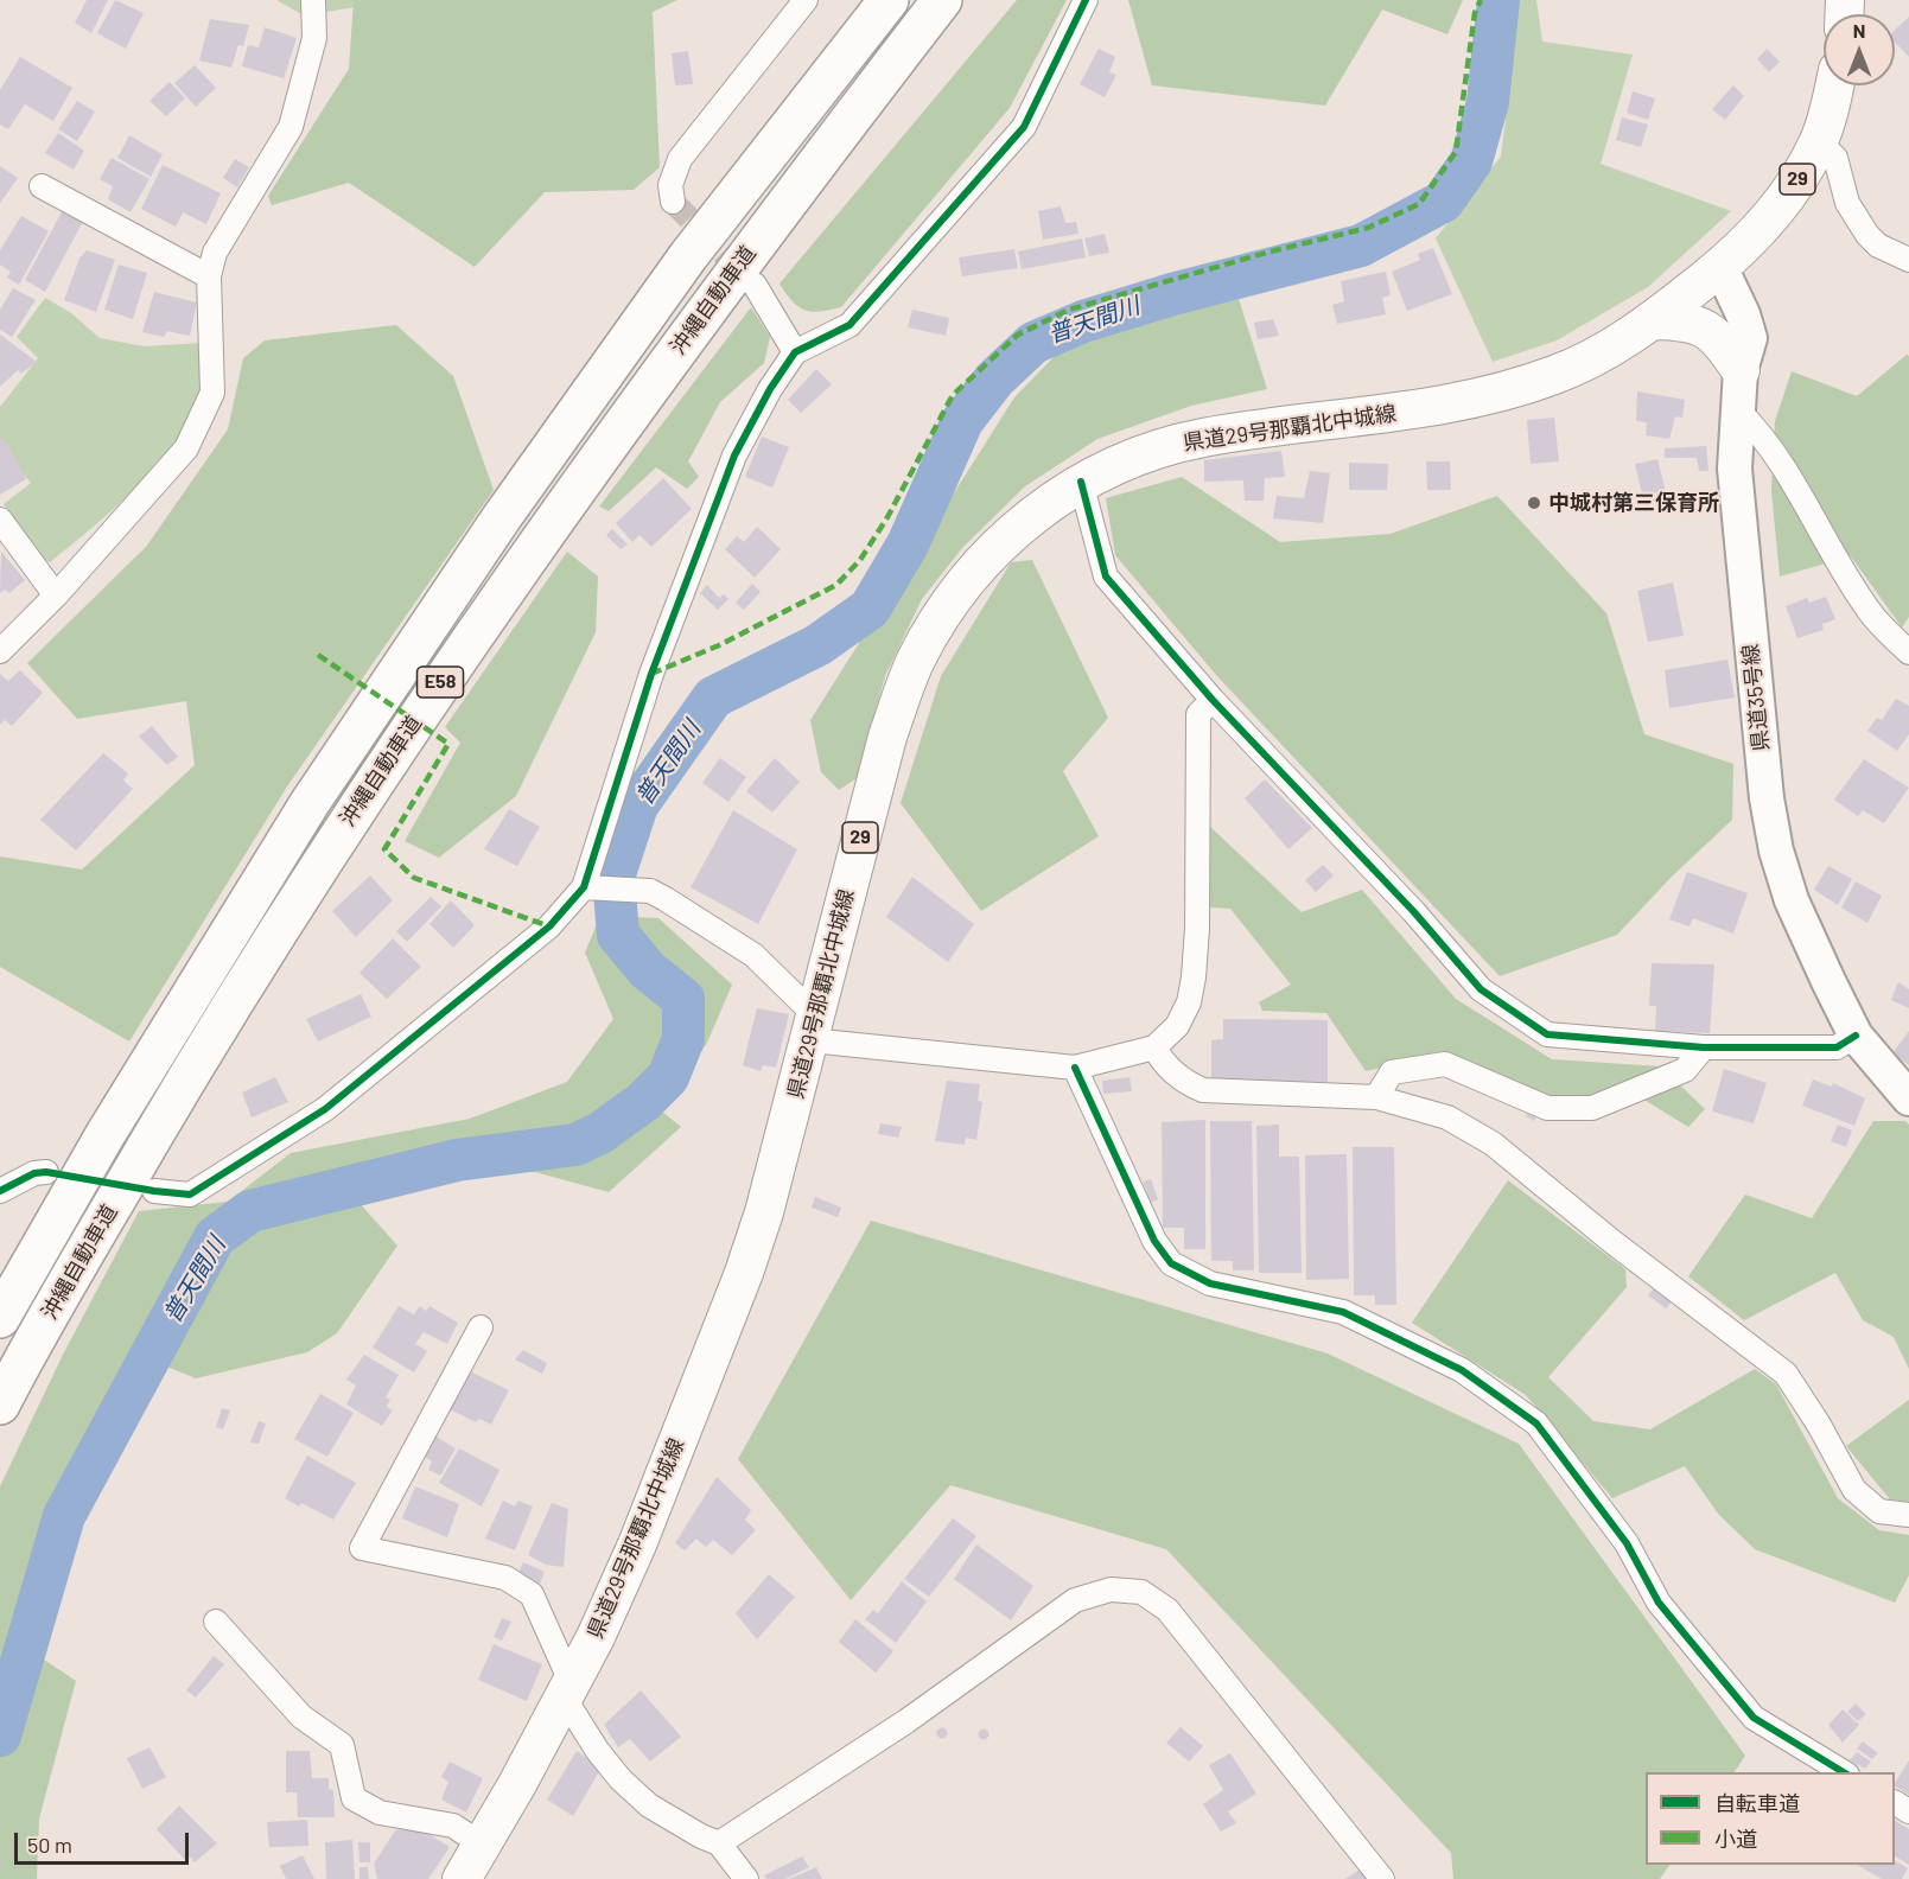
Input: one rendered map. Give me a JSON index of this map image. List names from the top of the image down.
{
  "streets": {
    "highway": ["沖縄自動車道", "E58"],
    "main road": ["29", "県道29号那覇北中城線", "県道35号線"]
  },
  "crossings": [
    ["県道29号那覇北中城線", "県道35号線"]
  ],
  "water": ["普天間川"],
  "places": ["中城村第三保育所"],
  "legend": ["自転車道", "小道"],
  "scale_bar": "50 m",
  "north": "top"
}
